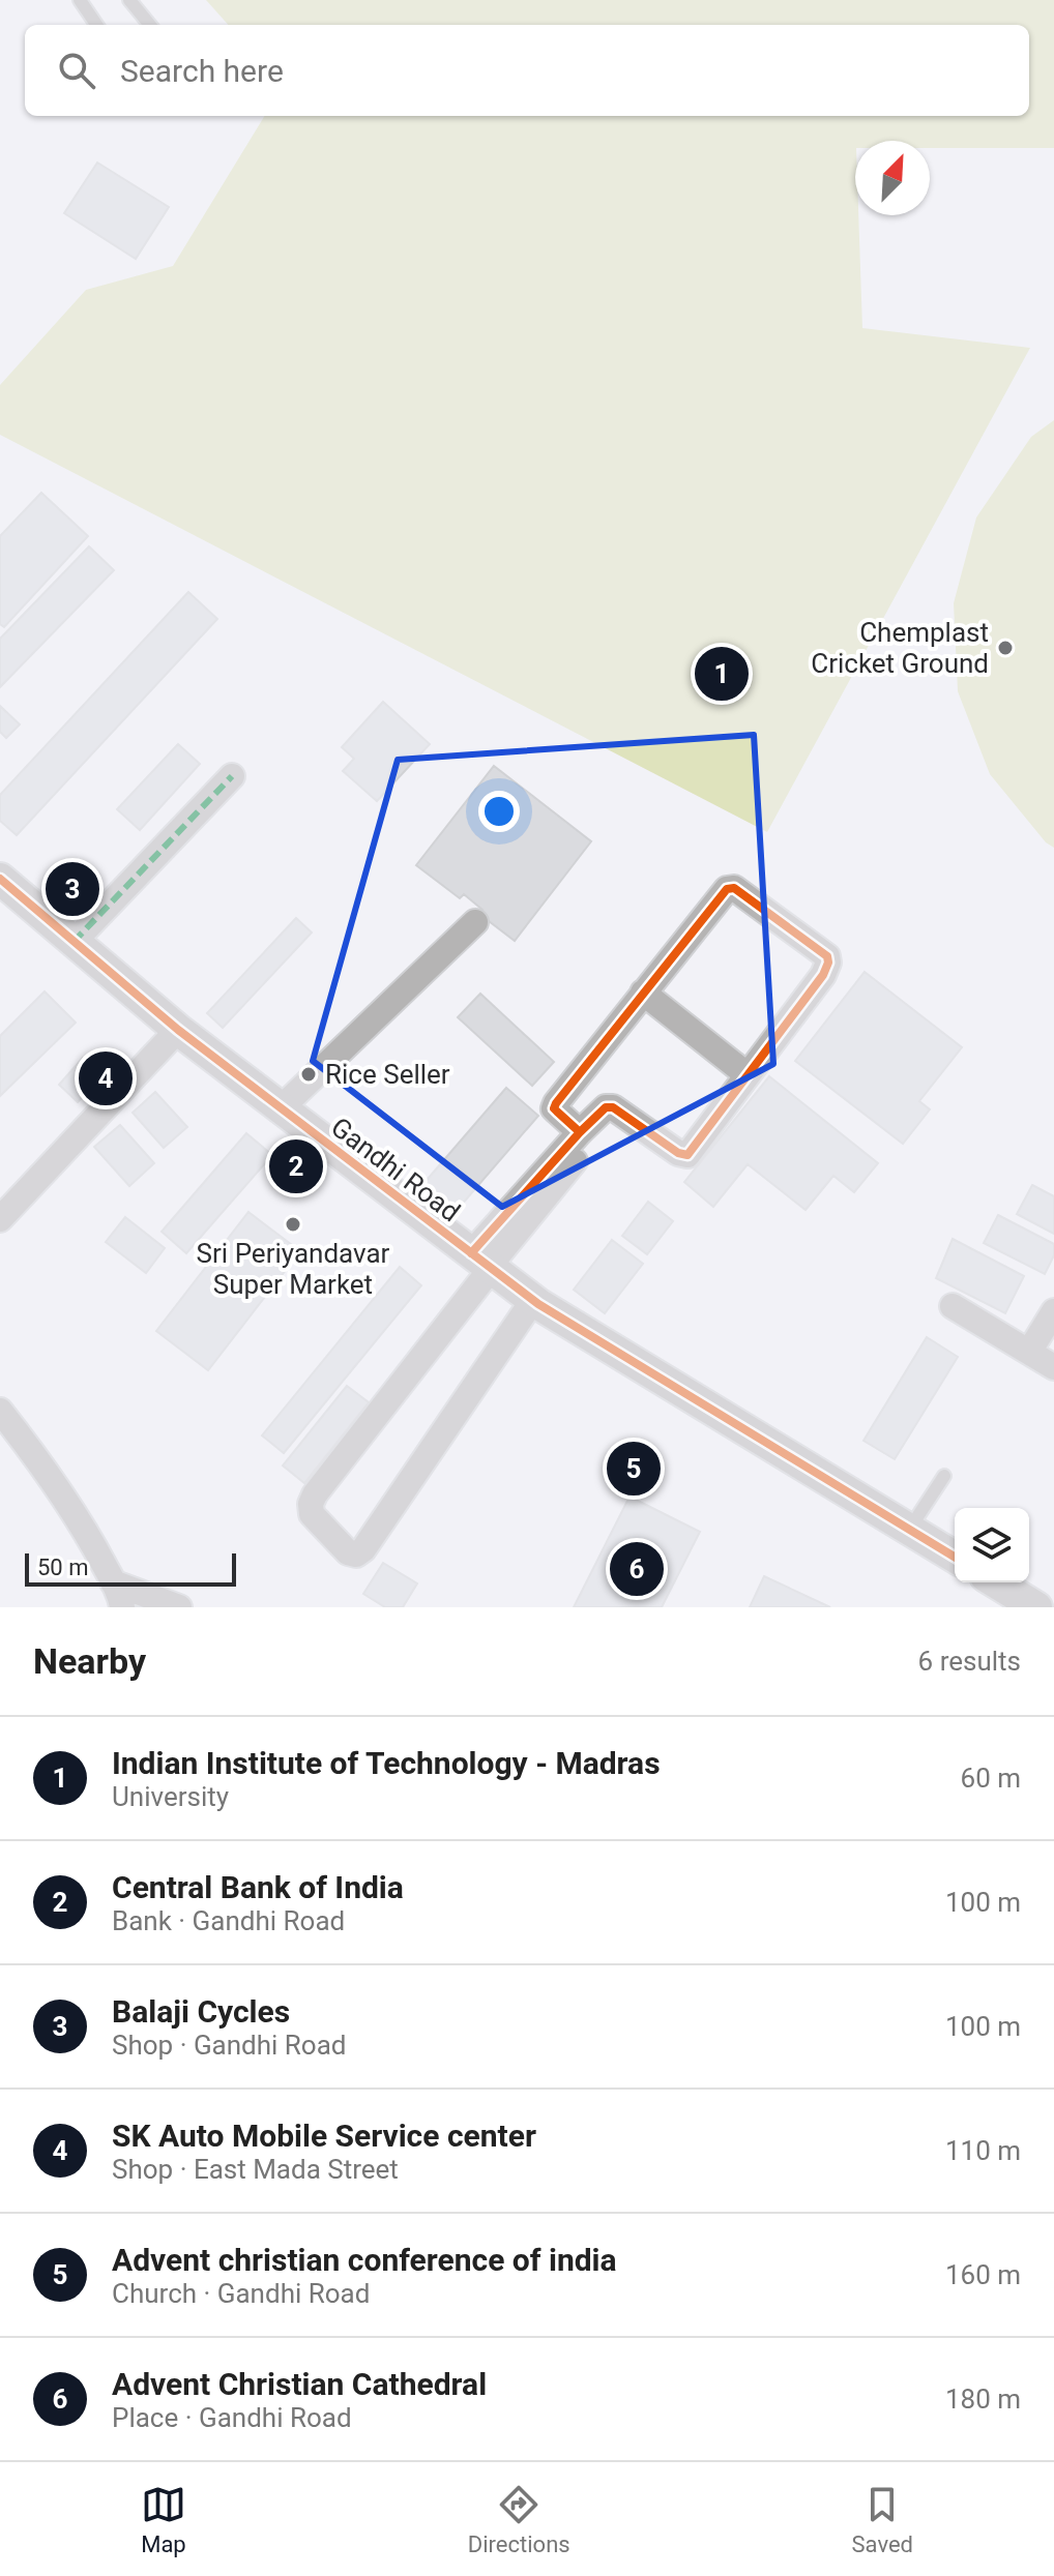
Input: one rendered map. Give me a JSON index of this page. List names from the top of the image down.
{
  "streets": {
    "street": ["Gandhi Road"]
  },
  "places": ["Chemplast Cricket Ground", "Rice Seller", "Sri Periyandavar Super Market"],
  "scale_bar": "50 m",
  "north": "top right",
  "page": {
    "search": "Search here",
    "pins": [
      "1",
      "3",
      "4",
      "2",
      "5",
      "6"
    ],
    "scale": "50 m",
    "heading": ["Nearby", "6 results"],
    "list": [
      {
        "mark": "1",
        "name": "Indian Institute of Technology - Madras",
        "note": "University",
        "value": "60 m"
      },
      {
        "mark": "2",
        "name": "Central Bank of India",
        "note": "Bank · Gandhi Road",
        "value": "100 m"
      },
      {
        "mark": "3",
        "name": "Balaji Cycles",
        "note": "Shop · Gandhi Road",
        "value": "100 m"
      },
      {
        "mark": "4",
        "name": "SK Auto Mobile Service center",
        "note": "Shop · East Mada Street",
        "value": "110 m"
      },
      {
        "mark": "5",
        "name": "Advent christian conference of india",
        "note": "Church · Gandhi Road",
        "value": "160 m"
      },
      {
        "mark": "6",
        "name": "Advent Christian Cathedral",
        "note": "Place · Gandhi Road",
        "value": "180 m"
      }
    ],
    "nav": ["Map", "Directions", "Saved"]
  }
}
